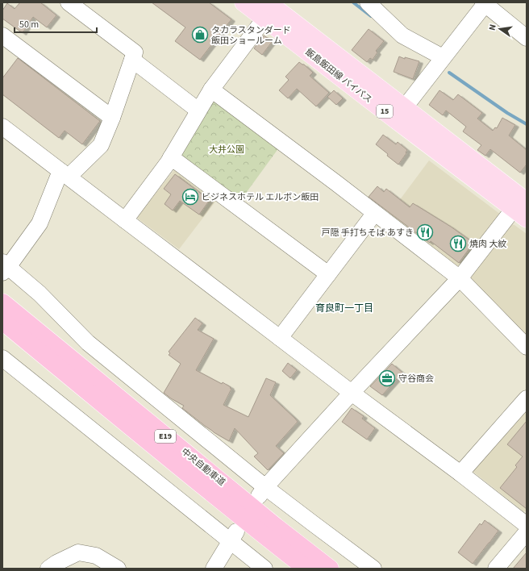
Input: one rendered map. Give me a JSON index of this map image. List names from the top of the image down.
{
  "streets": {
    "highway": ["E19", "中央自動車道"],
    "main road": ["飯島飯田線 バイパス", "15"]
  },
  "districts": ["育良町一丁目"],
  "parks": ["大井公園"],
  "places": {
    "shop": ["タカラスタンダード 飯田ショールーム"],
    "hotel": ["ビジネスホテル エルボン飯田"],
    "restaurant": ["戸隠 手打ちそば あすき", "焼肉 大紋"],
    "office": ["守谷商会"]
  },
  "scale_bar": "50 m",
  "north": "left"
}
